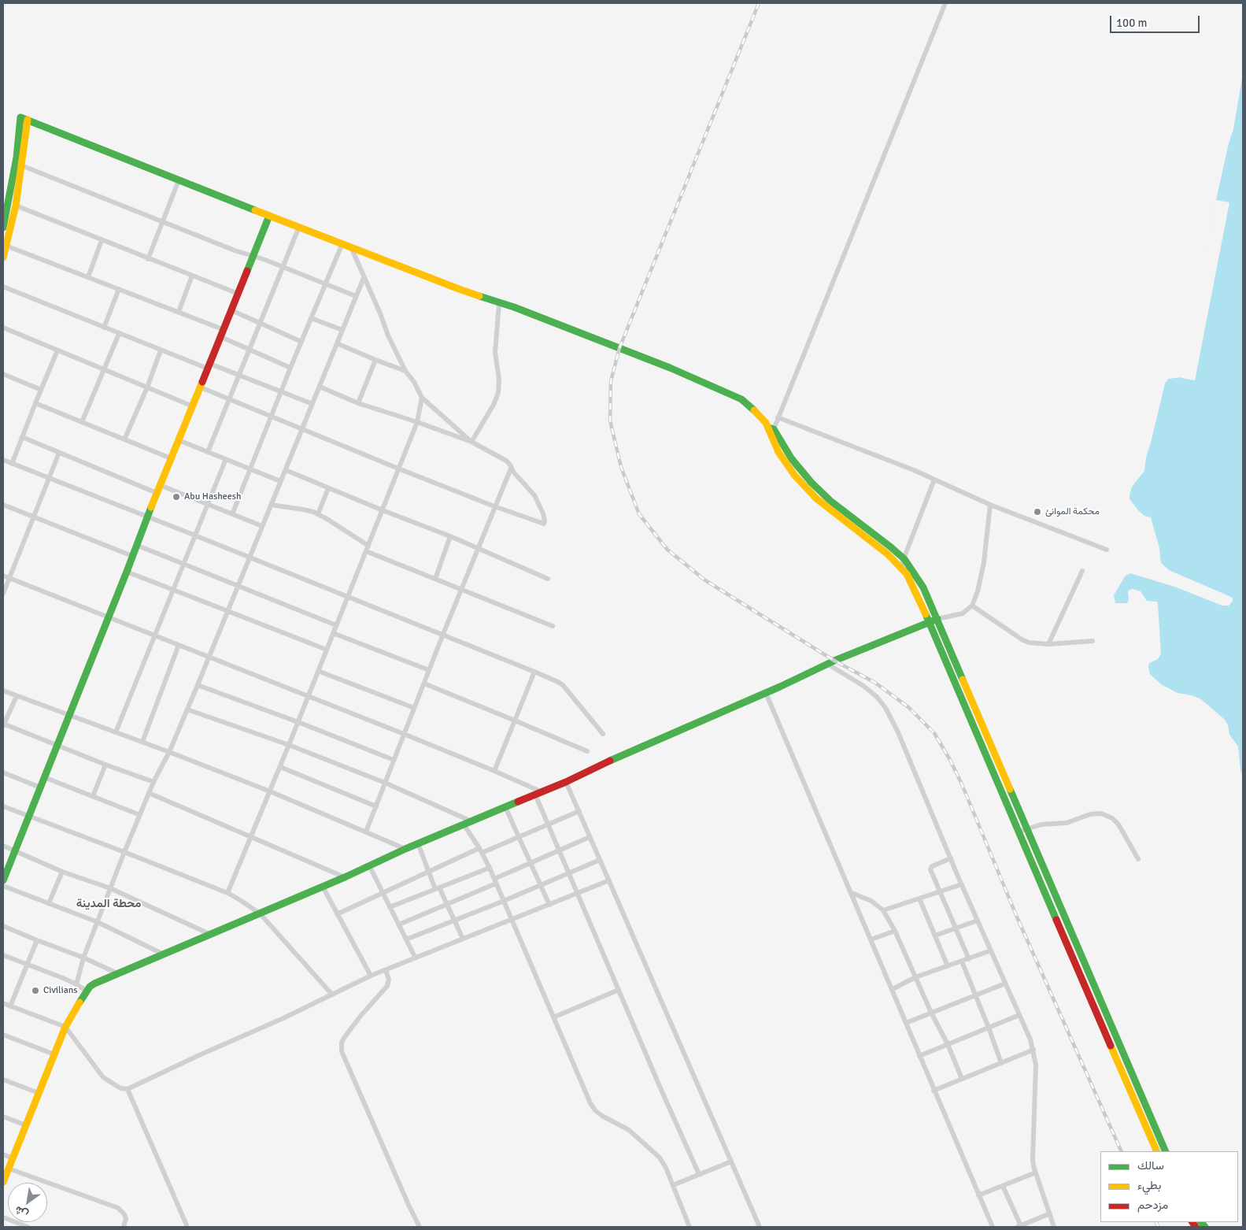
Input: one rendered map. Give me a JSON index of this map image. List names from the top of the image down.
{
  "districts": ["محطة المدينة"],
  "places": ["Abu Hasheesh", "محكمة الموانئ", "Civilians"],
  "legend": ["سالك", "بطيء", "مزدحم"],
  "scale_bar": "100 m",
  "north": "bottom left"
}
